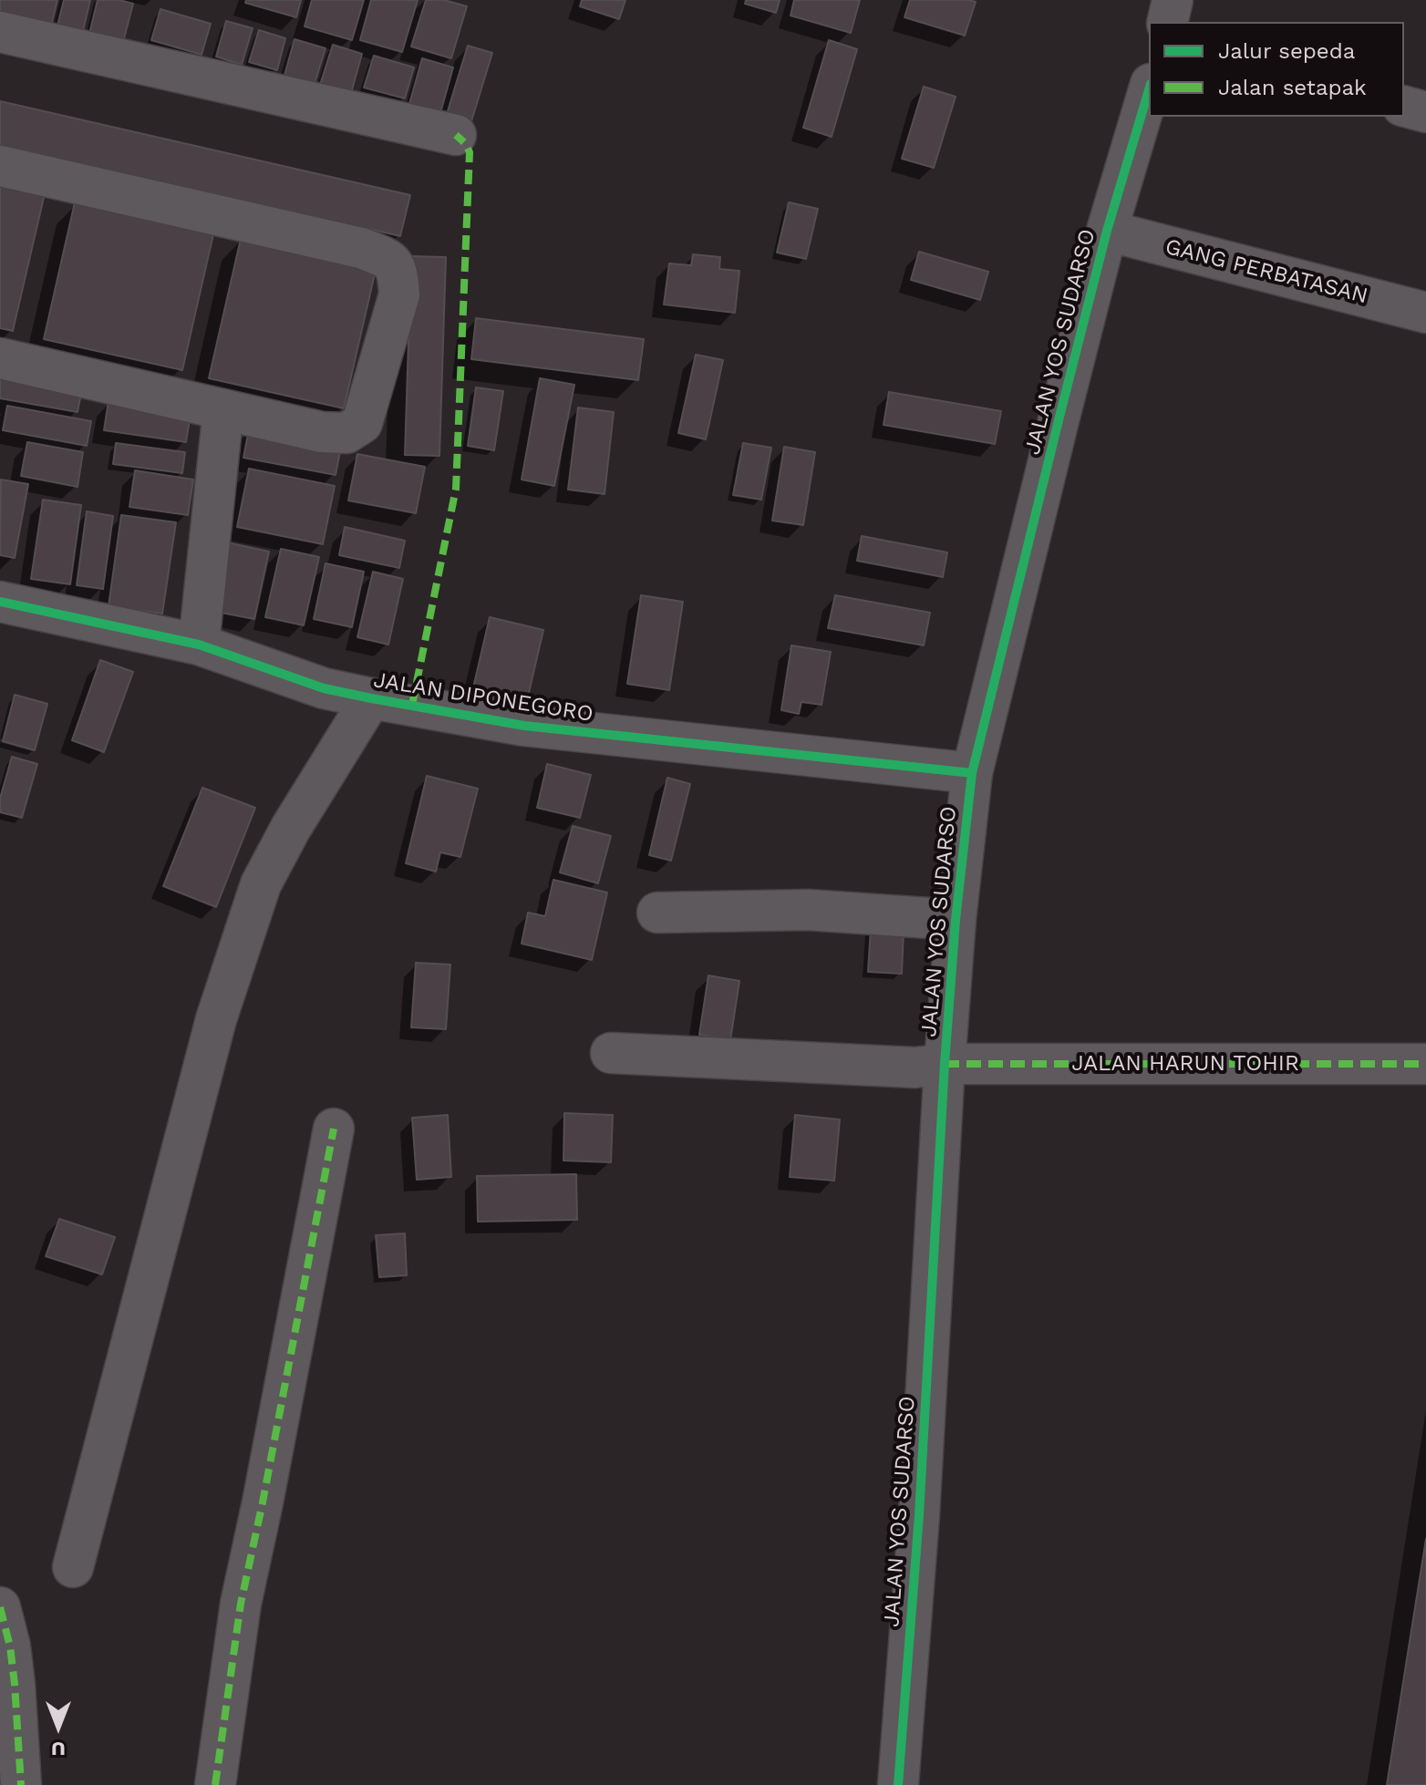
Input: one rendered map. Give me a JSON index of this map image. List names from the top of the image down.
{
  "streets": {
    "street": [
      "GANG PERBATASAN",
      "JALAN YOS SUDARSO",
      "JALAN DIPONEGORO",
      "JALAN HARUN TOHIR"
    ]
  },
  "crossings": [
    ["GANG PERBATASAN", "JALAN YOS SUDARSO"],
    ["JALAN YOS SUDARSO", "JALAN DIPONEGORO"],
    ["JALAN YOS SUDARSO", "JALAN HARUN TOHIR"]
  ],
  "legend": ["Jalur sepeda", "Jalan setapak"],
  "north": "bottom"
}
